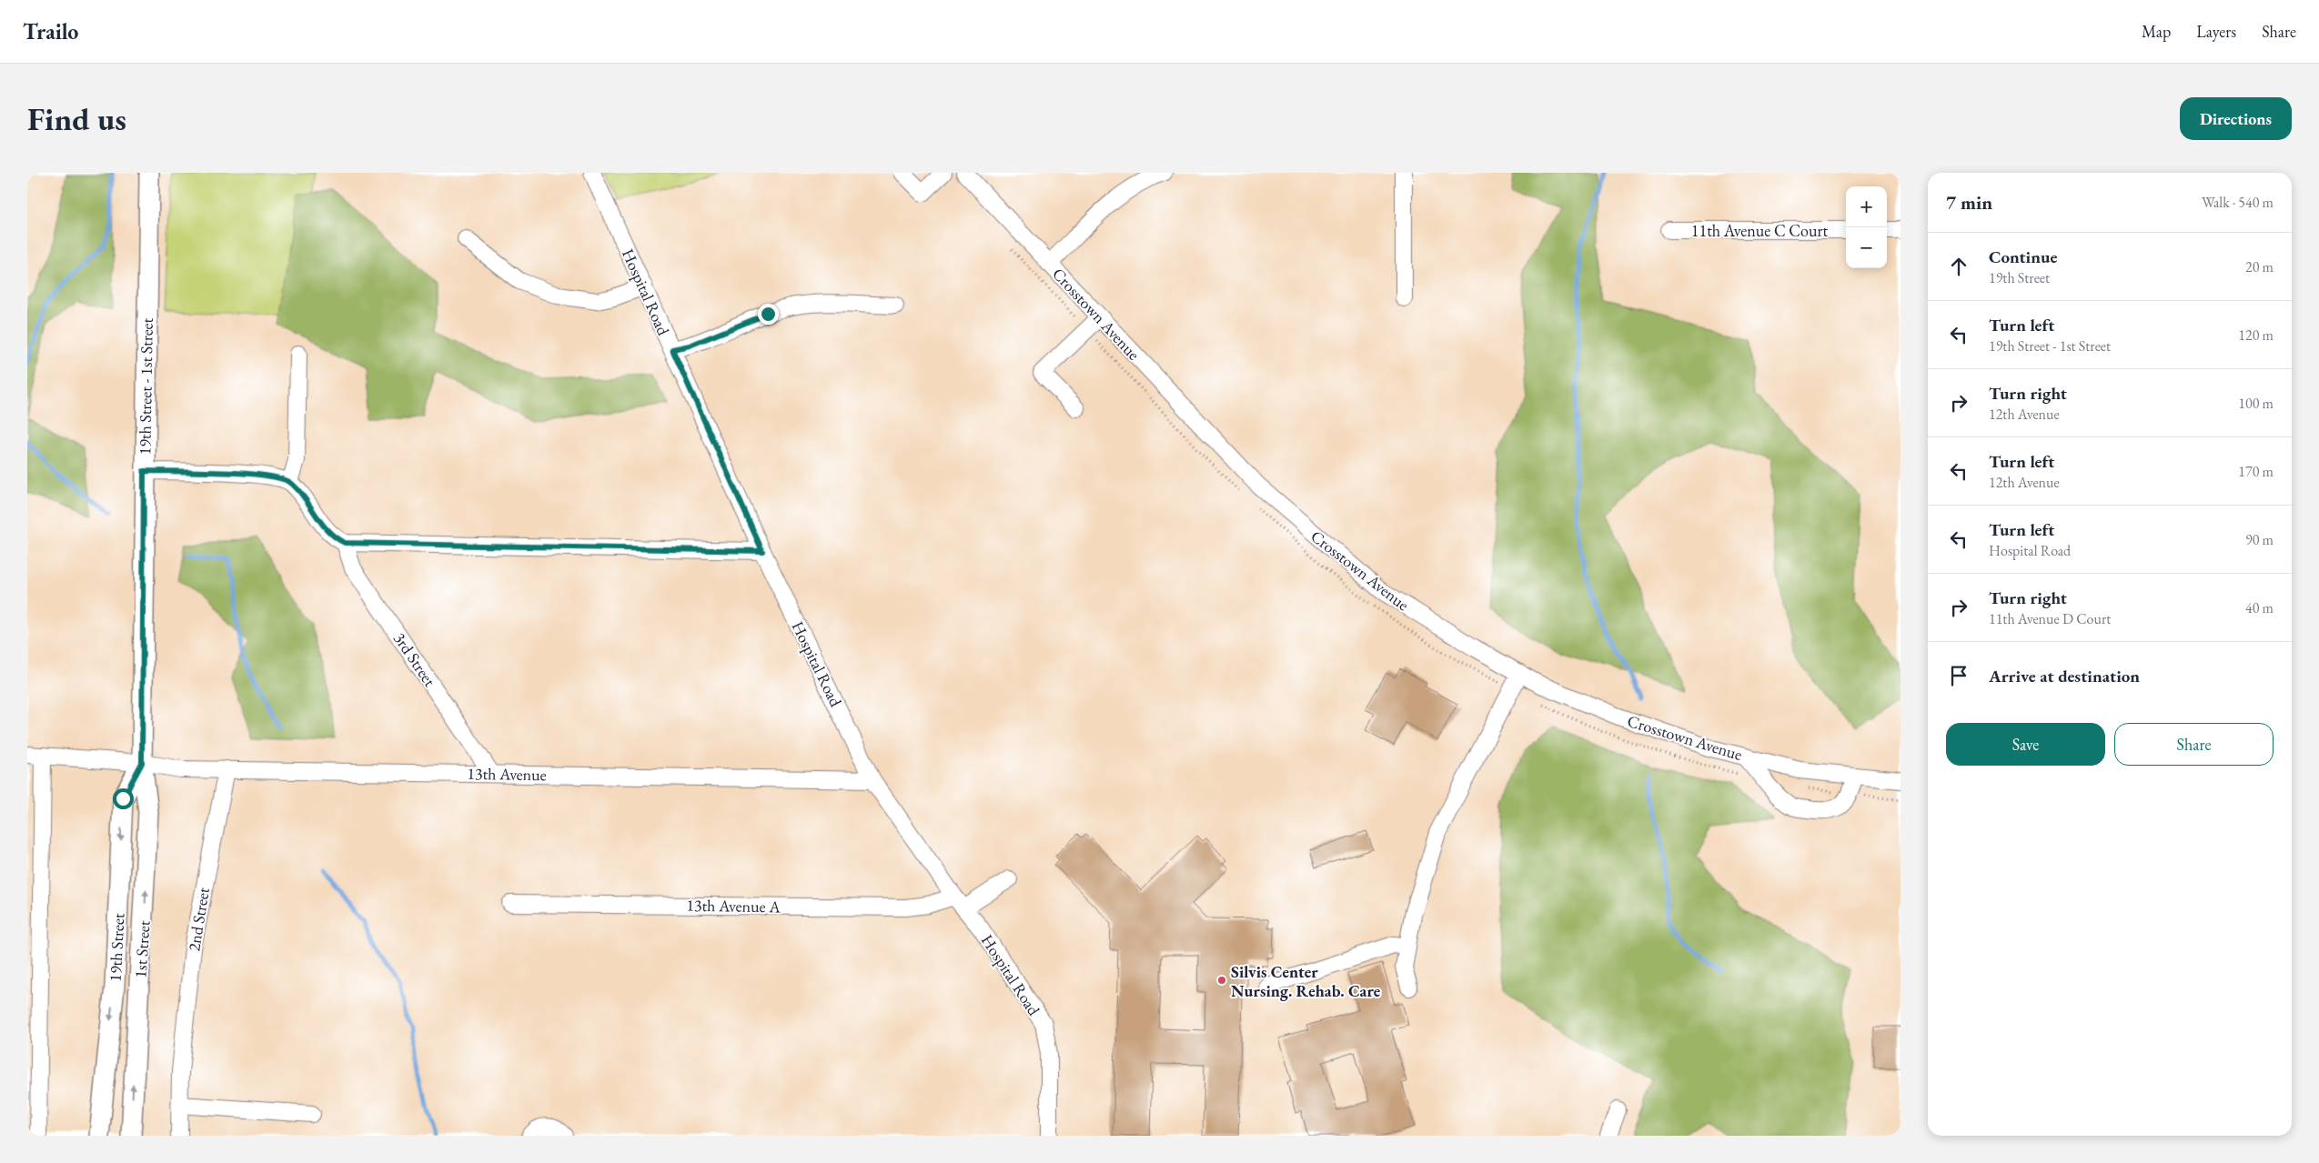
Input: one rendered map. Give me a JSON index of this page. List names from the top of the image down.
{
  "streets": {
    "main road": ["19th Street - 1st Street", "19th Street", "1st Street"],
    "street": [
      "11th Avenue C Court",
      "Hospital Road",
      "Crosstown Avenue",
      "3rd Street",
      "13th Avenue",
      "13th Avenue A",
      "2nd Street"
    ]
  },
  "crossings": [
    ["Hospital Road", "13th Avenue"],
    ["Hospital Road", "13th Avenue A"],
    ["19th Street - 1st Street", "13th Avenue"],
    ["19th Street - 1st Street", "19th Street"],
    ["19th Street - 1st Street", "1st Street"],
    ["3rd Street", "13th Avenue"],
    ["13th Avenue", "2nd Street"],
    ["13th Avenue", "19th Street"],
    ["13th Avenue", "1st Street"],
    ["19th Street", "1st Street"]
  ],
  "one_way": ["19th Street", "1st Street"],
  "places": ["Silvis Center Nursing. Rehab. Care"],
  "page": {
    "header": "Trailo",
    "nav": ["Map", "Layers", "Share"],
    "buttons": [
      "Directions",
      ["Save", "Share"]
    ],
    "title": "Find us",
    "heading": ["7 min", "Walk · 540 m"],
    "map_buttons": ["+", "−"],
    "list": [
      ["Continue", "19th Street", "20 m"],
      ["Turn left", "19th Street - 1st Street", "120 m"],
      ["Turn right", "12th Avenue", "100 m"],
      ["Turn left", "12th Avenue", "170 m"],
      ["Turn left", "Hospital Road", "90 m"],
      ["Turn right", "11th Avenue D Court", "40 m"],
      "Arrive at destination"
    ]
  }
}
